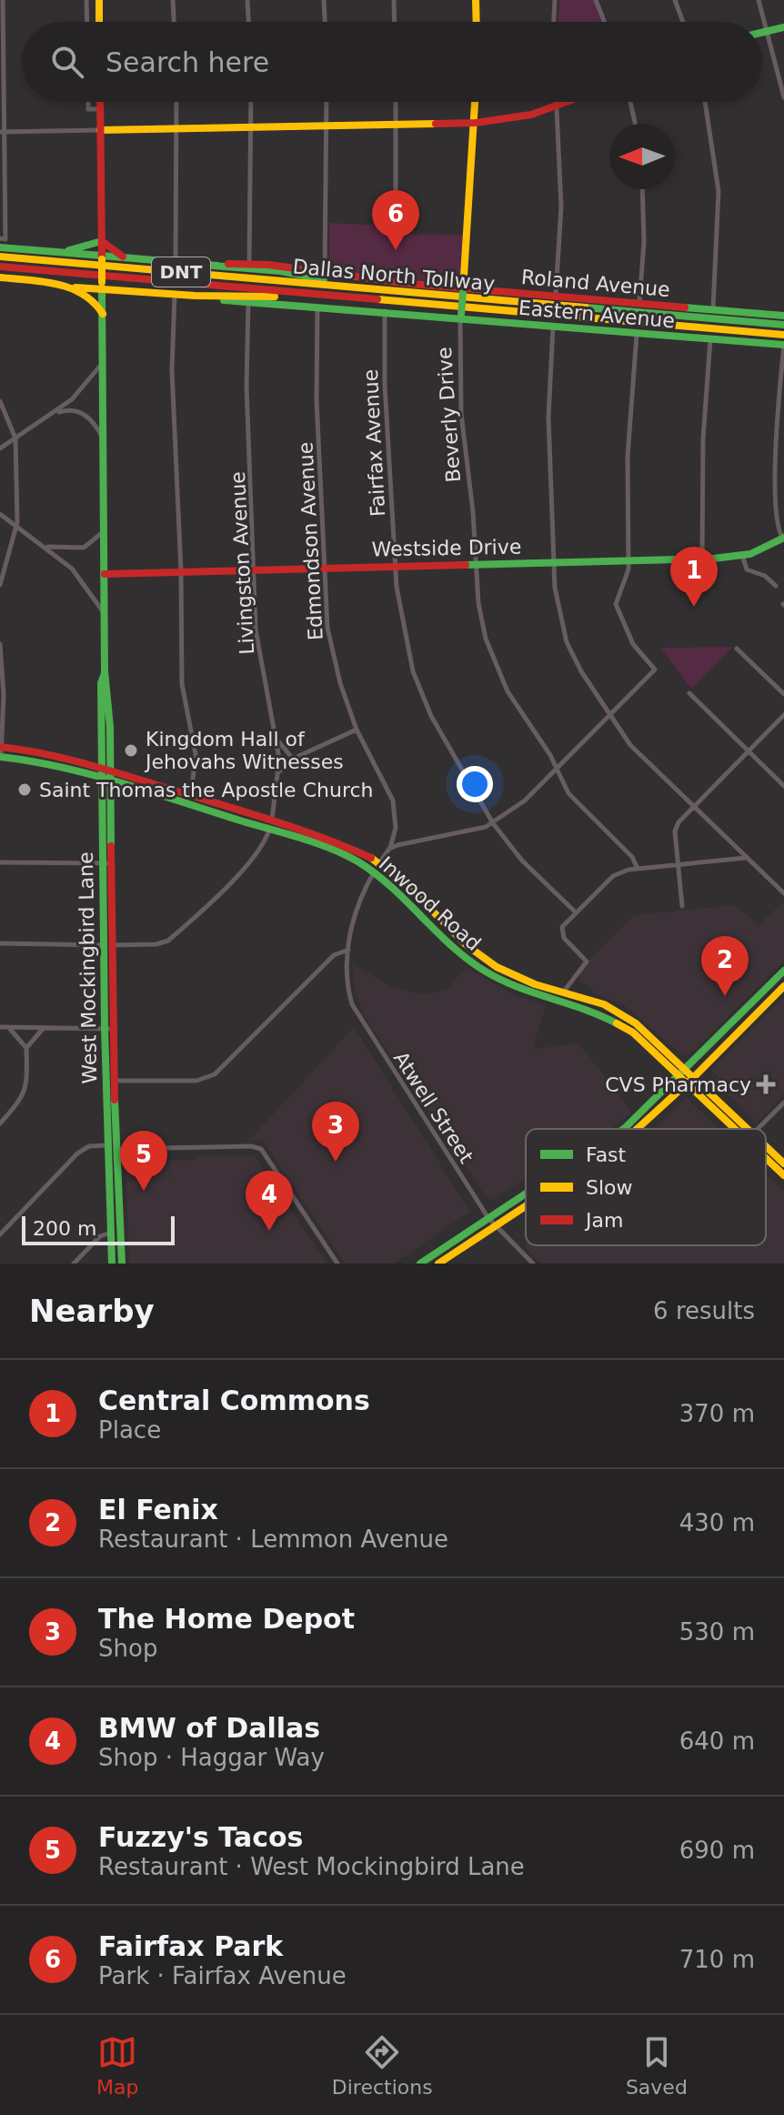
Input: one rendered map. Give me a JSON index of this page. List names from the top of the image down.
{
  "streets": {
    "main road": [
      "DNT",
      "Dallas North Tollway",
      "Roland Avenue",
      "Eastern Avenue",
      "Beverly Drive",
      "Westside Drive",
      "Inwood Road",
      "West Mockingbird Lane"
    ],
    "street": [
      "Fairfax Avenue",
      "Edmondson Avenue",
      "Livingston Avenue",
      "Atwell Street"
    ]
  },
  "crossings": [
    ["Roland Avenue", "Beverly Drive"],
    ["Roland Avenue", "West Mockingbird Lane"],
    ["Eastern Avenue", "Beverly Drive"],
    ["Eastern Avenue", "Fairfax Avenue"],
    ["Eastern Avenue", "Edmondson Avenue"],
    ["Eastern Avenue", "Livingston Avenue"],
    ["Eastern Avenue", "West Mockingbird Lane"],
    ["Beverly Drive", "Westside Drive"],
    ["Fairfax Avenue", "Westside Drive"],
    ["Edmondson Avenue", "Westside Drive"],
    ["Westside Drive", "Livingston Avenue"],
    ["Westside Drive", "West Mockingbird Lane"],
    ["Livingston Avenue", "Inwood Road"],
    ["Inwood Road", "West Mockingbird Lane"],
    ["Inwood Road", "Atwell Street"]
  ],
  "places": {
    "other": ["Kingdom Hall of Jehovahs Witnesses", "Saint Thomas the Apostle Church"],
    "health": ["CVS Pharmacy"]
  },
  "legend": ["Fast", "Slow", "Jam"],
  "scale_bar": "200 m",
  "north": "left",
  "page": {
    "search": "Search here",
    "pins": [
      "6",
      "1",
      "2",
      "3",
      "5",
      "4"
    ],
    "scale": "200 m",
    "heading": ["Nearby", "6 results"],
    "list": [
      {
        "mark": "1",
        "name": "Central Commons",
        "note": "Place",
        "value": "370 m"
      },
      {
        "mark": "2",
        "name": "El Fenix",
        "note": "Restaurant · Lemmon Avenue",
        "value": "430 m"
      },
      {
        "mark": "3",
        "name": "The Home Depot",
        "note": "Shop",
        "value": "530 m"
      },
      {
        "mark": "4",
        "name": "BMW of Dallas",
        "note": "Shop · Haggar Way",
        "value": "640 m"
      },
      {
        "mark": "5",
        "name": "Fuzzy's Tacos",
        "note": "Restaurant · West Mockingbird Lane",
        "value": "690 m"
      },
      {
        "mark": "6",
        "name": "Fairfax Park",
        "note": "Park · Fairfax Avenue",
        "value": "710 m"
      }
    ],
    "nav": ["Map", "Directions", "Saved"]
  }
}
